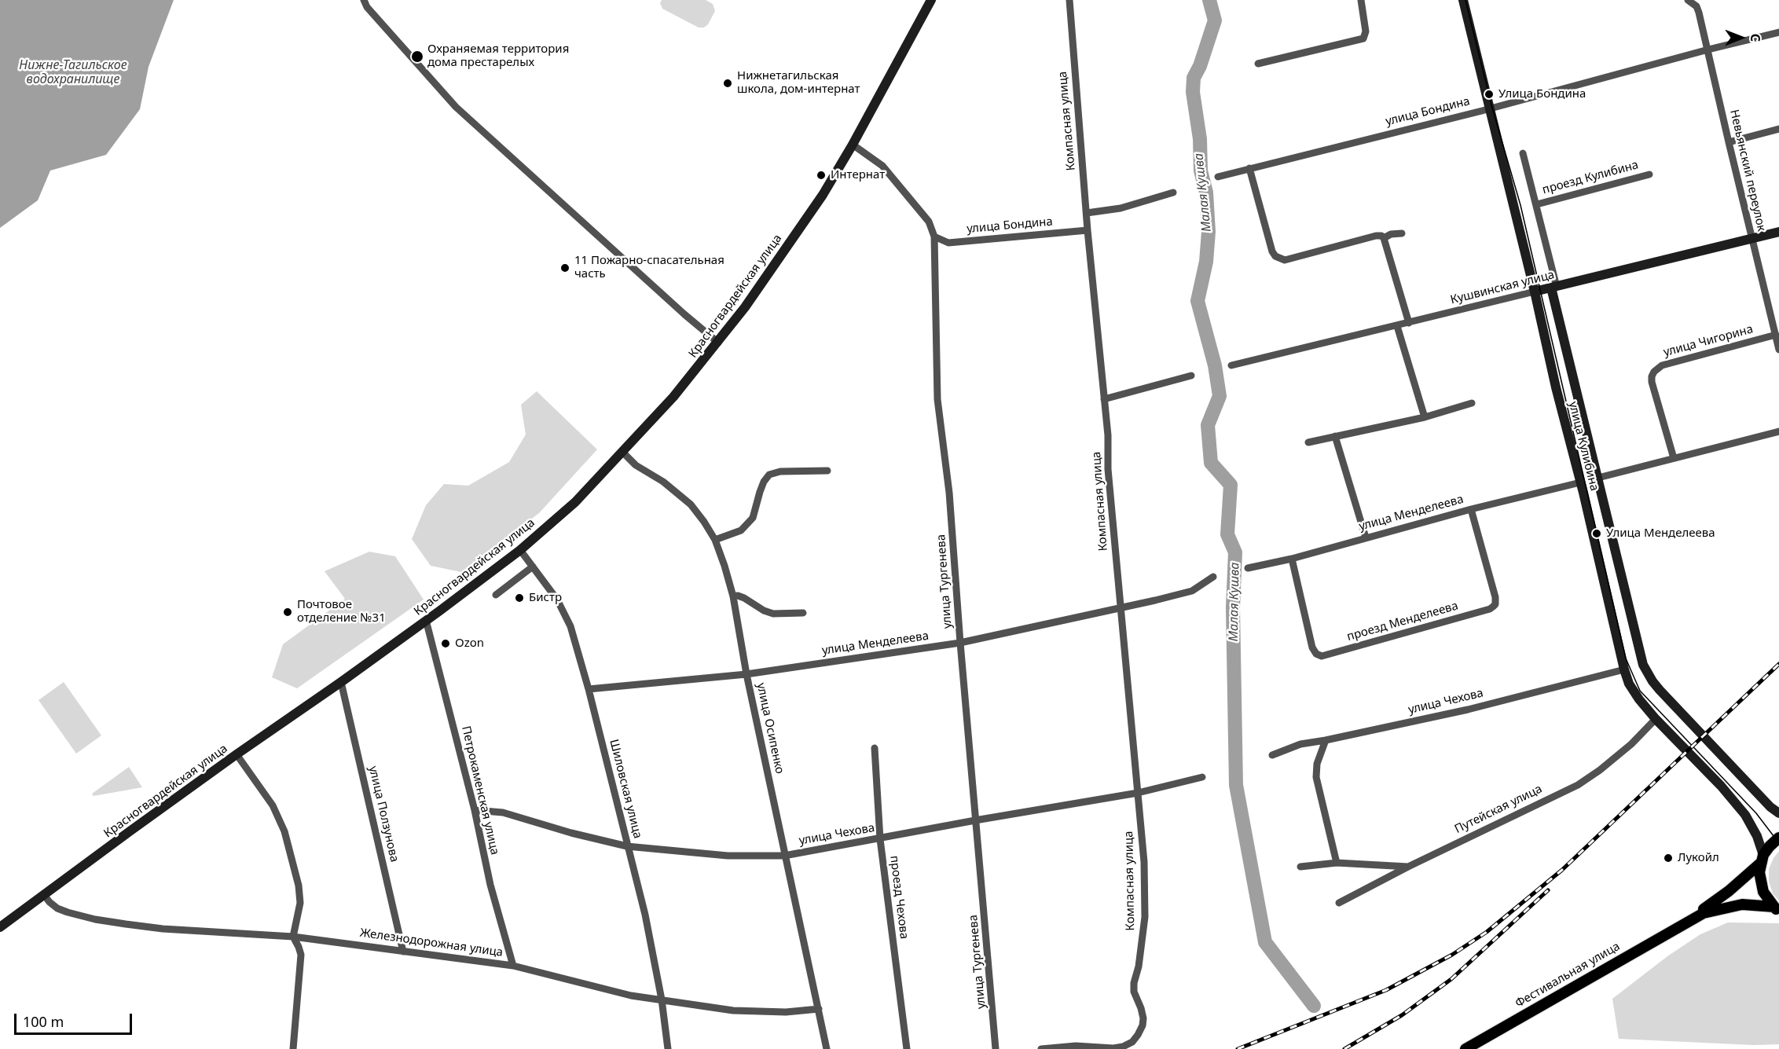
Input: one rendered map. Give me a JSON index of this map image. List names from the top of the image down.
{
  "streets": {
    "main road": [
      "Кушвинская улица",
      "Красногвардейская улица",
      "улица Кулибина",
      "Фестивальная улица"
    ],
    "street": [
      "улица Бондина",
      "Компасная улица",
      "Невьянский переулок",
      "проезд Кулибина",
      "улица Чигорина",
      "улица Менделеева",
      "улица Тургенева",
      "проезд Менделеева",
      "улица Чехова",
      "улица Осипенко",
      "Шиловская улица",
      "Петрокаменская улица",
      "Путейская улица",
      "улица Ползунова",
      "проезд Чехова",
      "Железнодорожная улица"
    ]
  },
  "crossings": [
    ["улица Бондина", "Компасная улица"],
    ["улица Бондина", "Невьянский переулок"],
    ["улица Бондина", "улица Кулибина"],
    ["улица Бондина", "улица Тургенева"],
    ["Компасная улица", "улица Менделеева"],
    ["Компасная улица", "улица Чехова"],
    ["Невьянский переулок", "Кушвинская улица"],
    ["Невьянский переулок", "улица Чигорина"],
    ["Кушвинская улица", "улица Кулибина"],
    ["Красногвардейская улица", "улица Тургенева"],
    ["Красногвардейская улица", "улица Осипенко"],
    ["Красногвардейская улица", "Шиловская улица"],
    ["Красногвардейская улица", "Петрокаменская улица"],
    ["Красногвардейская улица", "улица Ползунова"],
    ["Красногвардейская улица", "Железнодорожная улица"],
    ["улица Кулибина", "улица Менделеева"],
    ["улица Кулибина", "улица Чехова"],
    ["улица Кулибина", "Путейская улица"],
    ["улица Кулибина", "Фестивальная улица"],
    ["улица Менделеева", "улица Тургенева"],
    ["улица Менделеева", "проезд Менделеева"],
    ["улица Менделеева", "улица Осипенко"],
    ["улица Менделеева", "Шиловская улица"],
    ["улица Тургенева", "улица Чехова"],
    ["улица Чехова", "улица Осипенко"],
    ["улица Чехова", "Шиловская улица"],
    ["улица Чехова", "Петрокаменская улица"],
    ["улица Чехова", "проезд Чехова"],
    ["улица Осипенко", "Железнодорожная улица"],
    ["Шиловская улица", "Железнодорожная улица"],
    ["Петрокаменская улица", "Железнодорожная улица"],
    ["улица Ползунова", "Железнодорожная улица"]
  ],
  "water": ["Нижне-Тагильское водохранилище", "Малая Кушва"],
  "places": [
    "Охраняемая территория дома престарелых",
    "Нижнетагильская школа, дом-интернат",
    "Улица Бондина",
    "Интернат",
    "11 Пожарно-спасательная часть",
    "Улица Менделеева",
    "Бистр",
    "Почтовое отделение №31",
    "Ozon",
    "Лукойл"
  ],
  "scale_bar": "100 m",
  "north": "right"
}
